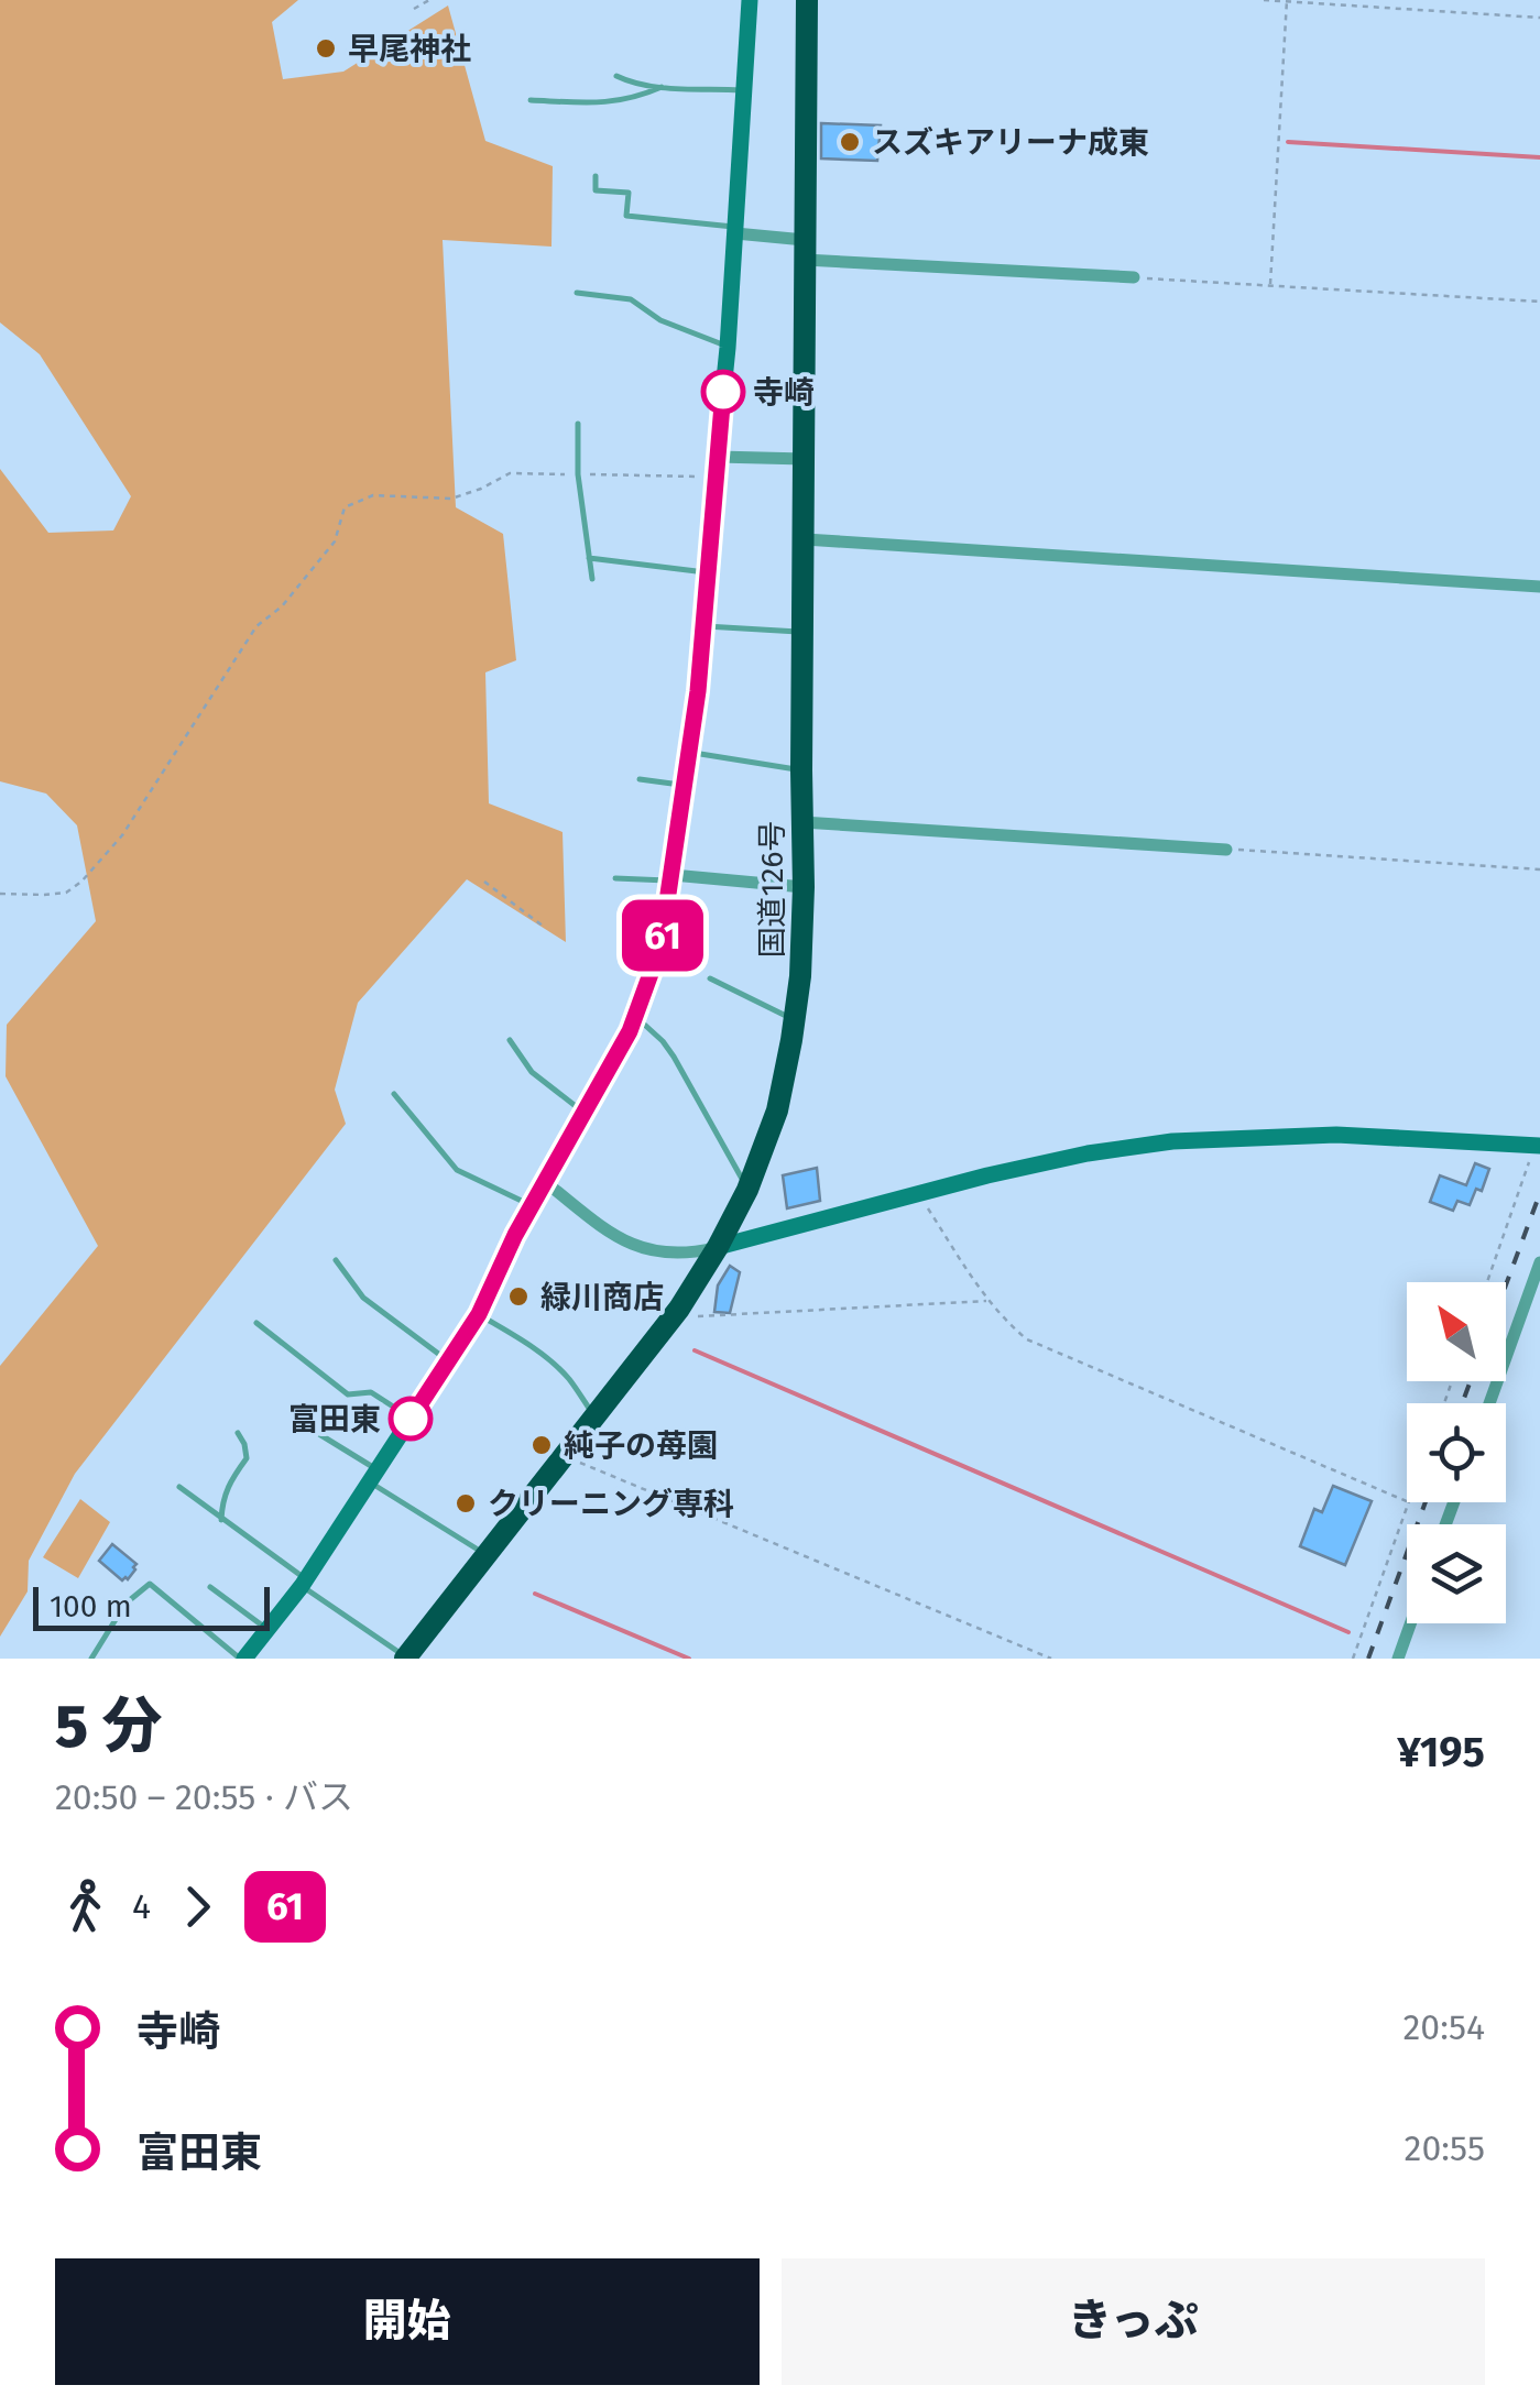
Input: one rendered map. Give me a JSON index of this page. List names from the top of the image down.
{
  "streets": {
    "highway": ["国道126号"]
  },
  "places": [
    "早尾神社",
    "スズキアリーナ成東",
    "寺崎",
    "緑川商店",
    "富田東",
    "純子の苺園",
    "クリーニング専科"
  ],
  "lines": ["bus line 61"],
  "scale_bar": "100 m",
  "north": "top left",
  "page": {
    "on_map": "61",
    "scale": "100 m",
    "heading": ["5 分", "20:50 – 20:55 · バス", "¥195"],
    "legs": ["4", "61"],
    "list": [
      {
        "name": "寺崎",
        "value": "20:54"
      },
      {
        "name": "富田東",
        "value": "20:55"
      }
    ],
    "buttons": ["開始", "きっぷ"]
  }
}
